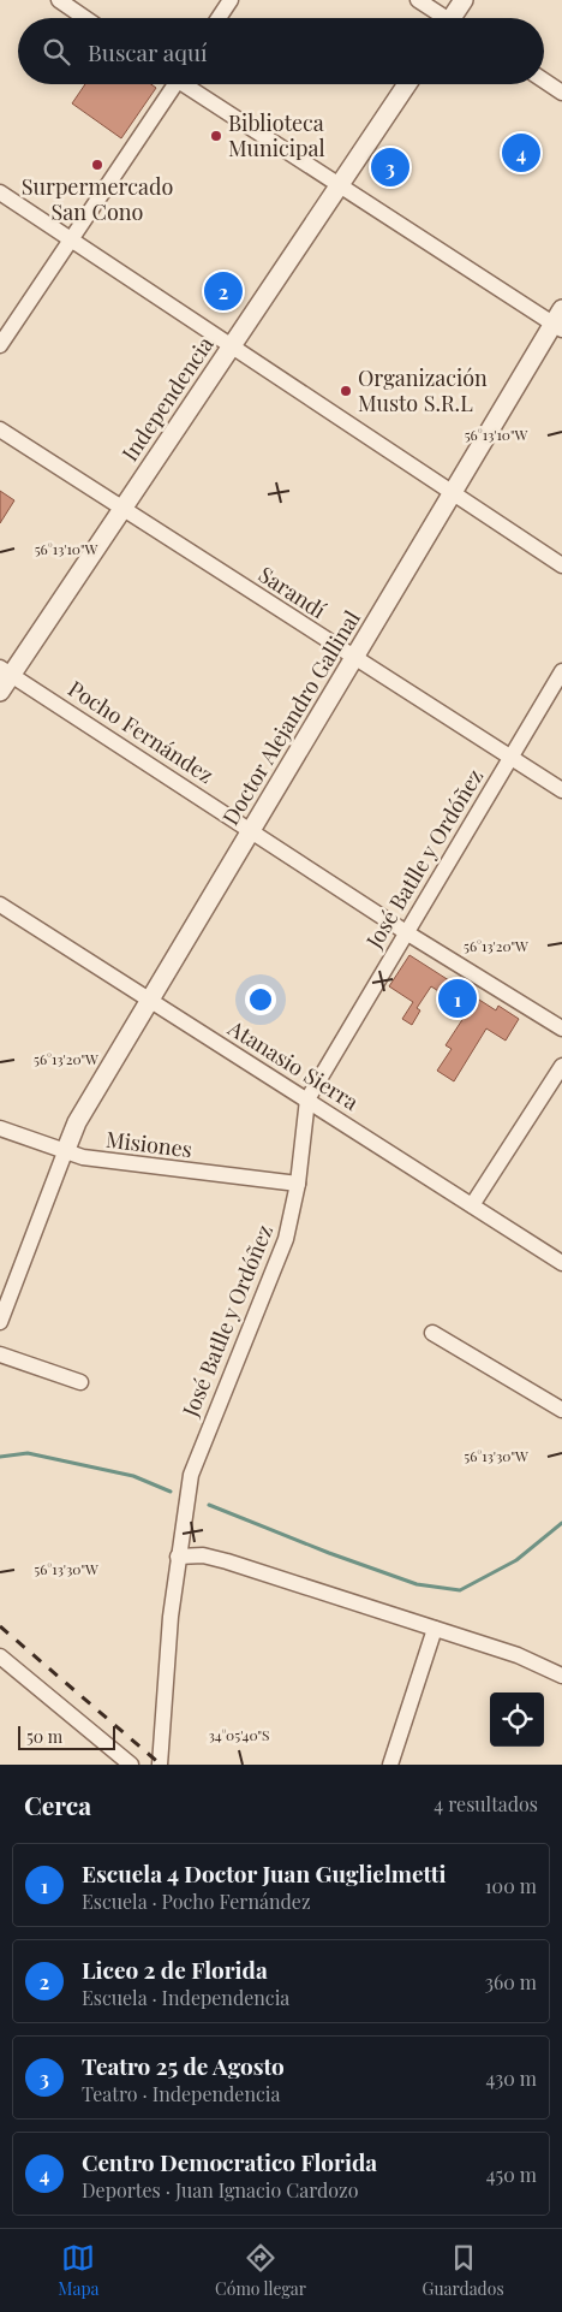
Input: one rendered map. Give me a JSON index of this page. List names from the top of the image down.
{
  "streets": {
    "street": [
      "Independencia",
      "Sarandí",
      "Doctor Alejandro Gallinal",
      "Pocho Fernández",
      "José Batlle y Ordóñez",
      "Atanasio Sierra",
      "Misiones"
    ]
  },
  "crossings": [
    ["Independencia", "Sarandí"],
    ["Independencia", "Pocho Fernández"],
    ["Sarandí", "Doctor Alejandro Gallinal"],
    ["Sarandí", "José Batlle y Ordóñez"],
    ["Doctor Alejandro Gallinal", "Pocho Fernández"],
    ["Doctor Alejandro Gallinal", "Atanasio Sierra"],
    ["Doctor Alejandro Gallinal", "Misiones"],
    ["Pocho Fernández", "José Batlle y Ordóñez"],
    ["José Batlle y Ordóñez", "Atanasio Sierra"],
    ["José Batlle y Ordóñez", "Misiones"]
  ],
  "places": ["Biblioteca Municipal", "Surpermercado San Cono", "Organización Musto S.R.L"],
  "scale_bar": "50 m",
  "page": {
    "search": "Buscar aquí",
    "pins": [
      "4",
      "3",
      "2",
      "1"
    ],
    "scale": "50 m",
    "heading": ["Cerca", "4 resultados"],
    "list": [
      {
        "mark": "1",
        "name": "Escuela 4 Doctor Juan Guglielmetti",
        "note": "Escuela · Pocho Fernández",
        "value": "100 m"
      },
      {
        "mark": "2",
        "name": "Liceo 2 de Florida",
        "note": "Escuela · Independencia",
        "value": "360 m"
      },
      {
        "mark": "3",
        "name": "Teatro 25 de Agosto",
        "note": "Teatro · Independencia",
        "value": "430 m"
      },
      {
        "mark": "4",
        "name": "Centro Democratico Florida",
        "note": "Deportes · Juan Ignacio Cardozo",
        "value": "450 m"
      }
    ],
    "nav": ["Mapa", "Cómo llegar", "Guardados"]
  },
  "coordinates": [
    "56°13'10\"W",
    "56°13'20\"W",
    "56°13'30\"W",
    "34°05'40\"S"
  ]
}
